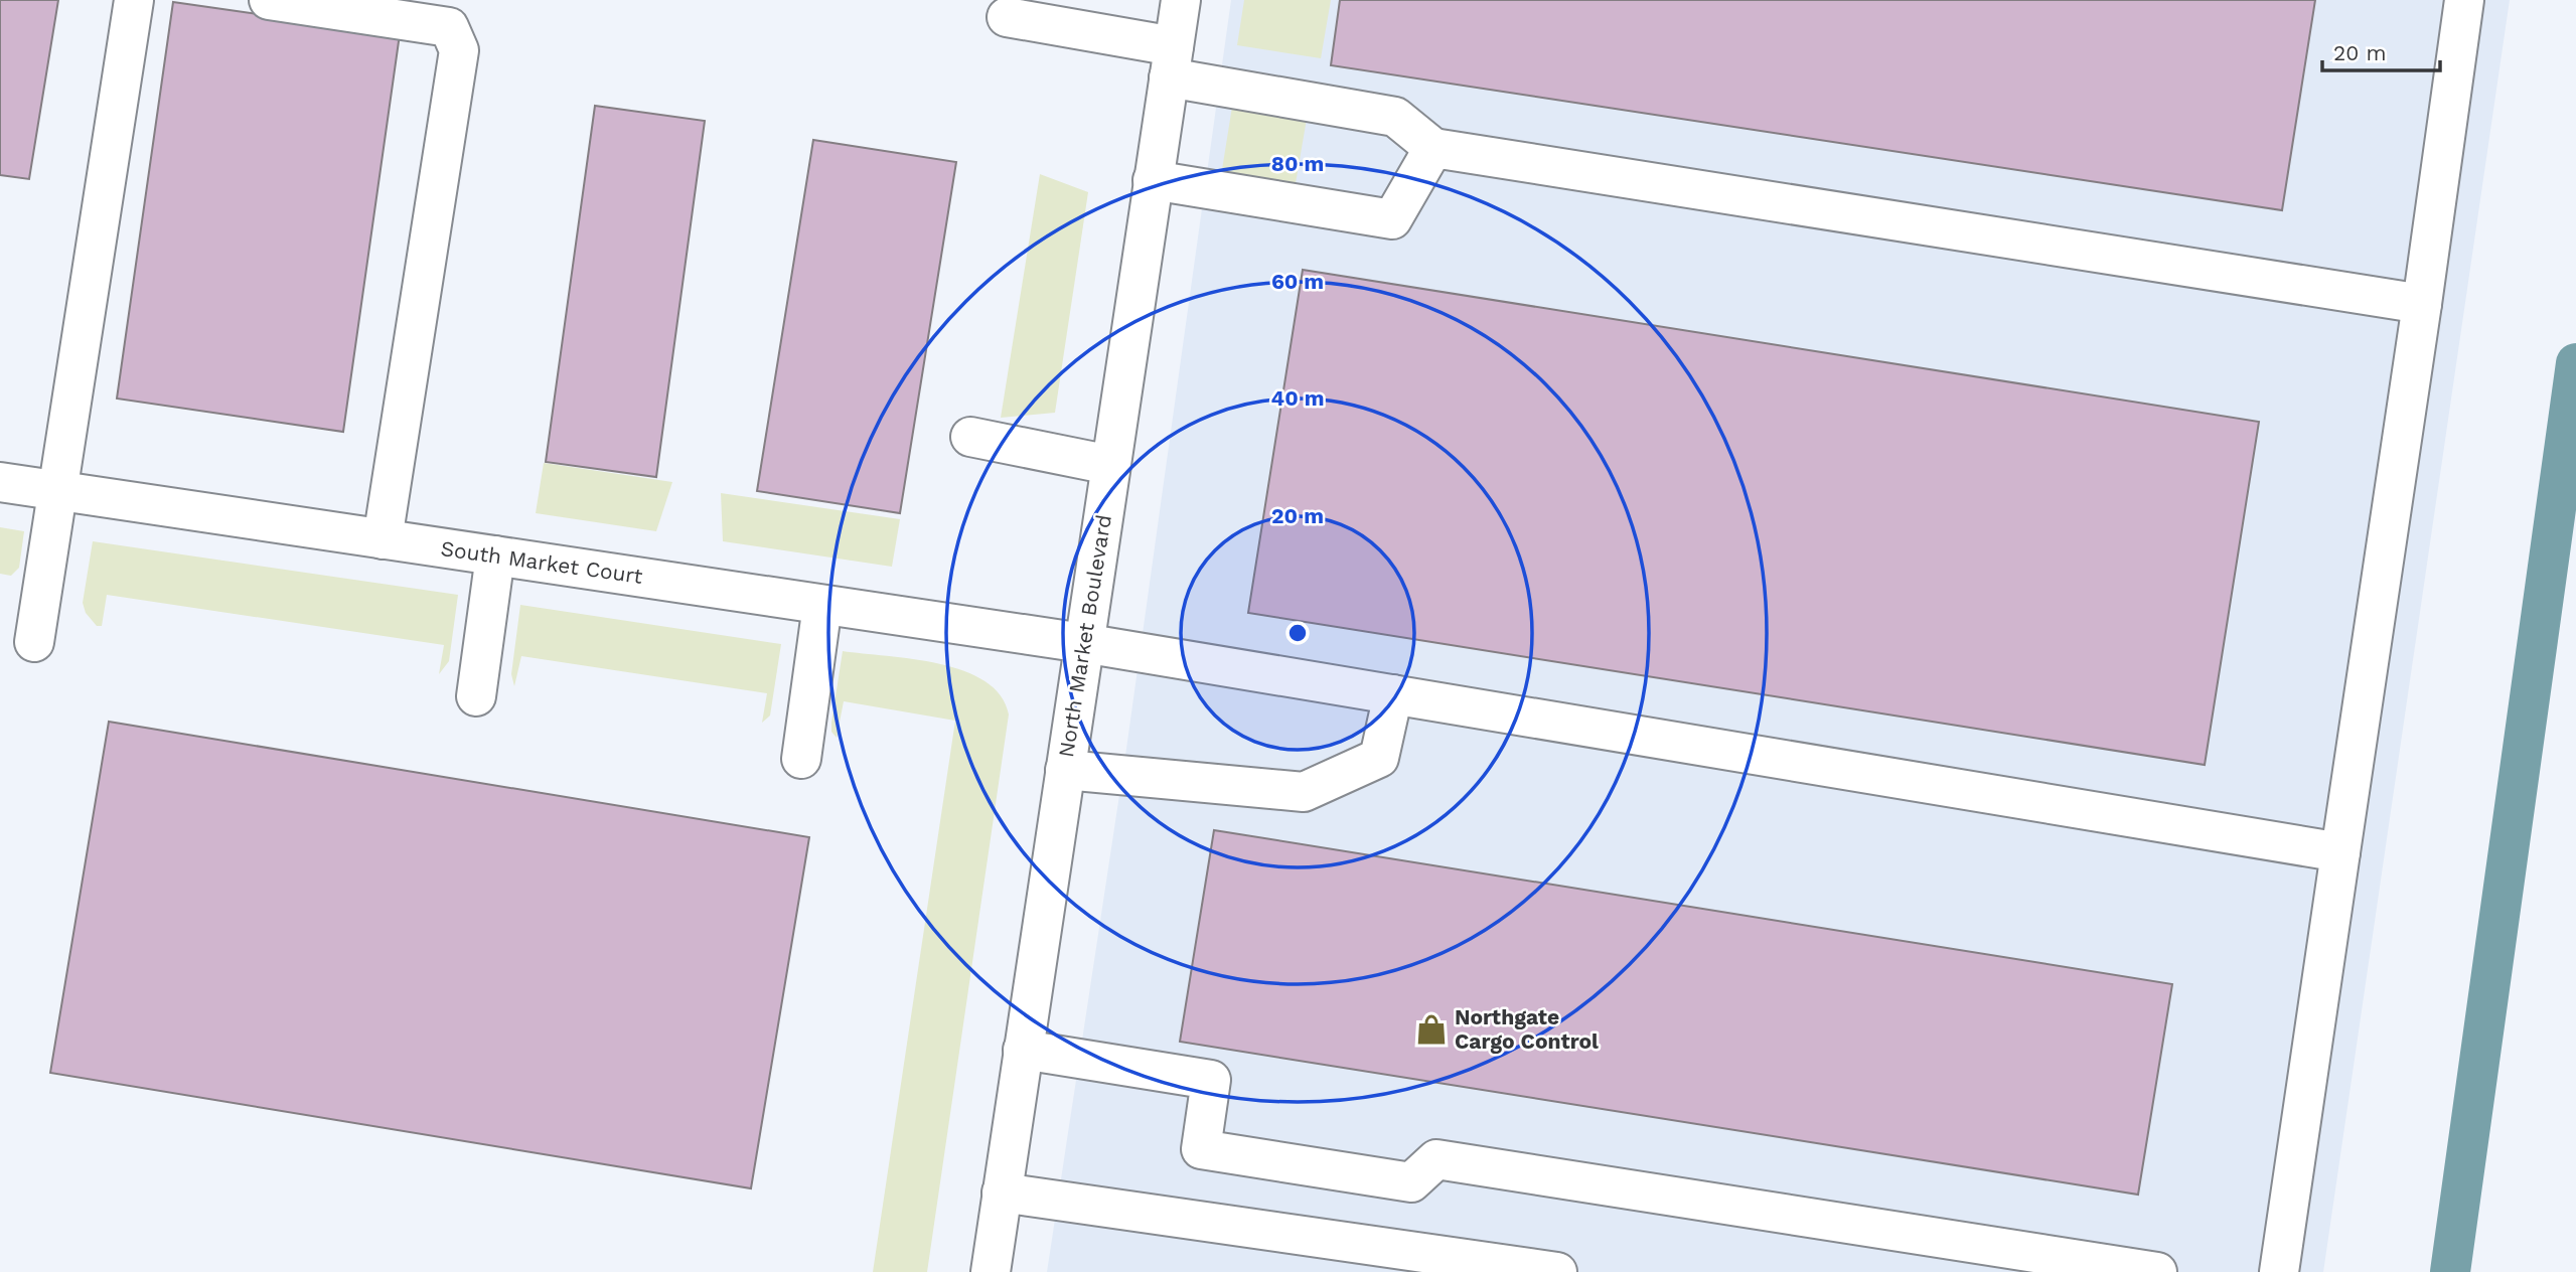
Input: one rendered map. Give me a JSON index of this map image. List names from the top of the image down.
{
  "streets": {
    "main road": ["South Market Court", "North Market Boulevard"]
  },
  "crossings": [
    ["South Market Court", "North Market Boulevard"]
  ],
  "places": {
    "shop": ["Northgate Cargo Control"]
  },
  "scale_bar": "20 m",
  "rings": [
    "80 m",
    "60 m",
    "40 m",
    "20 m"
  ]
}
